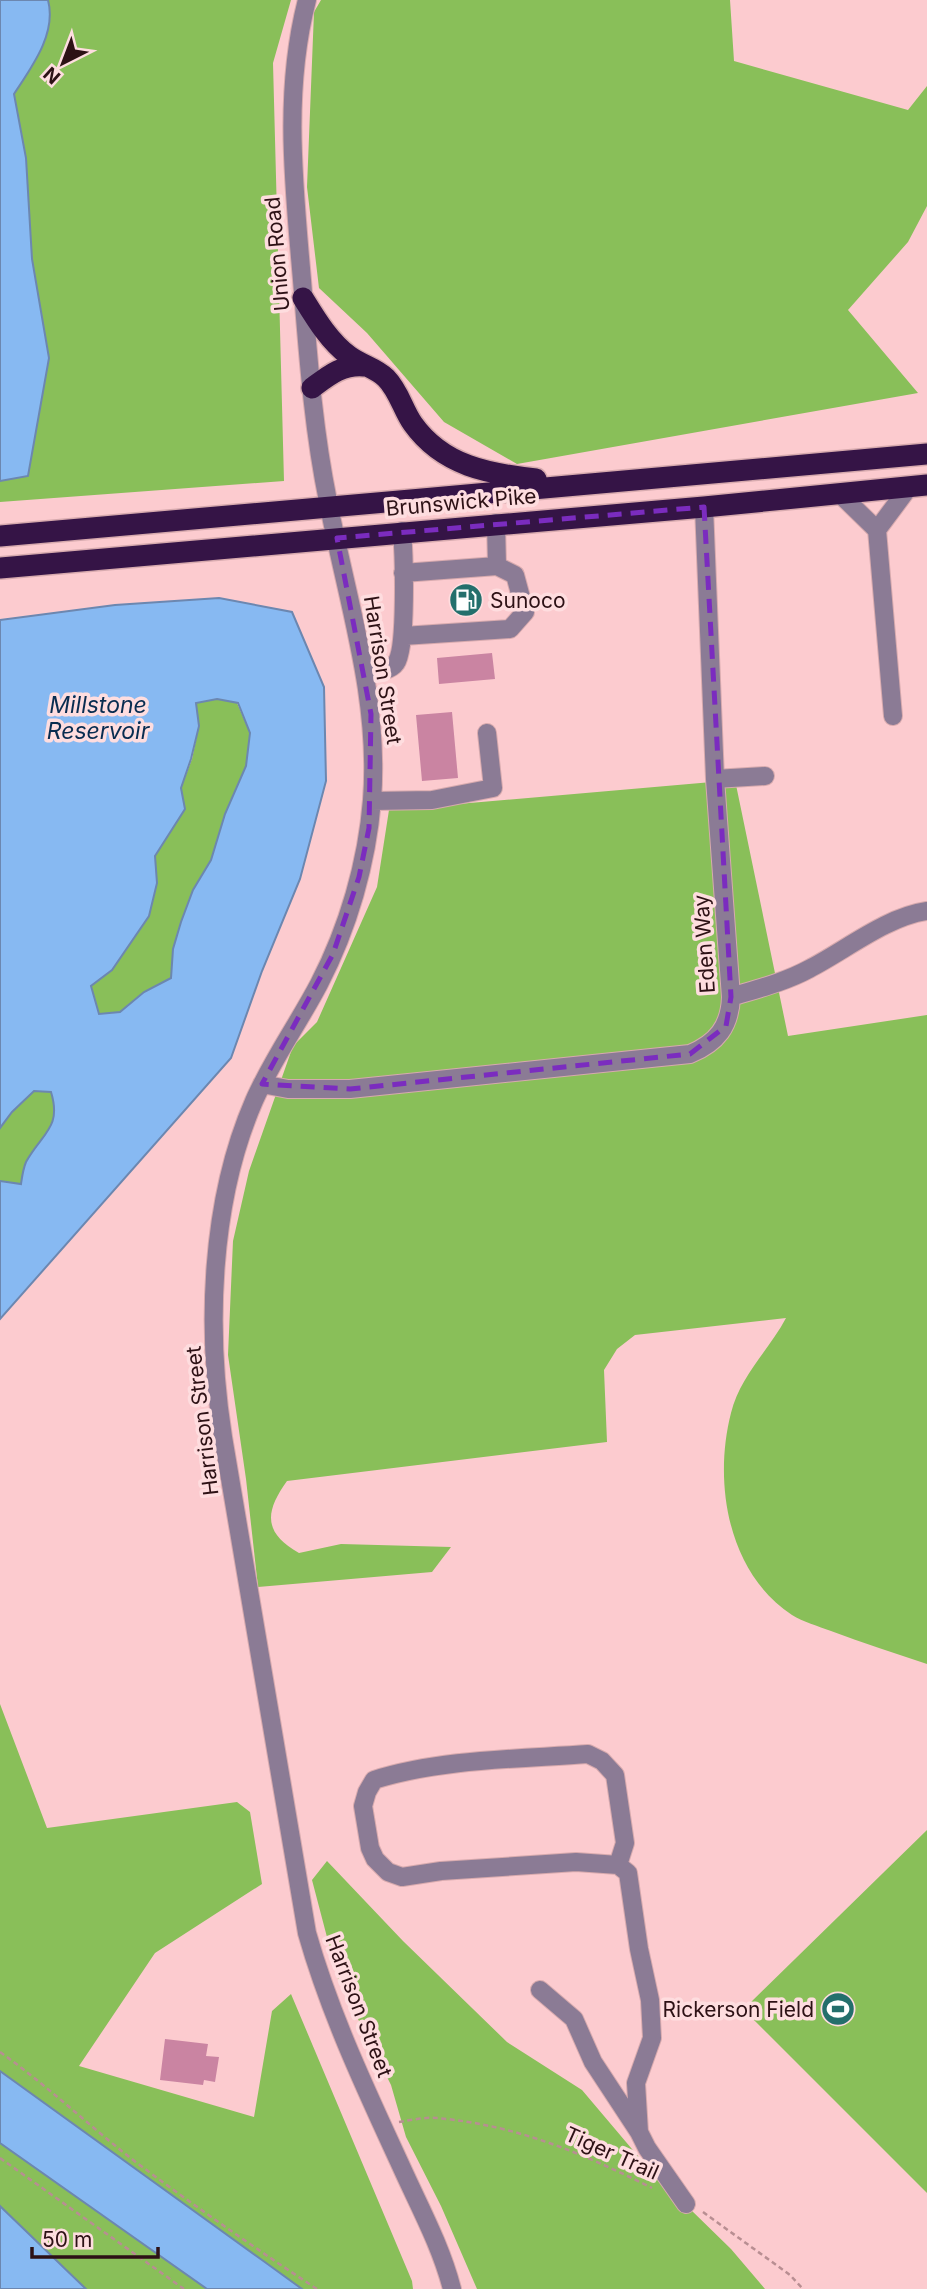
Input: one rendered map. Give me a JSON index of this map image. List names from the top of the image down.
{
  "streets": {
    "highway": ["Brunswick Pike"],
    "street": ["Union Road", "Harrison Street", "Eden Way"],
    "path": ["Tiger Trail"]
  },
  "crossings": [
    ["Union Road", "Brunswick Pike"],
    ["Union Road", "Harrison Street"],
    ["Brunswick Pike", "Harrison Street"],
    ["Brunswick Pike", "Eden Way"],
    ["Harrison Street", "Eden Way"],
    ["Harrison Street", "Tiger Trail"]
  ],
  "water": ["Millstone Reservoir"],
  "places": {
    "fuel station": ["Sunoco"],
    "sports": ["Rickerson Field"]
  },
  "scale_bar": "50 m",
  "north": "bottom left"
}
